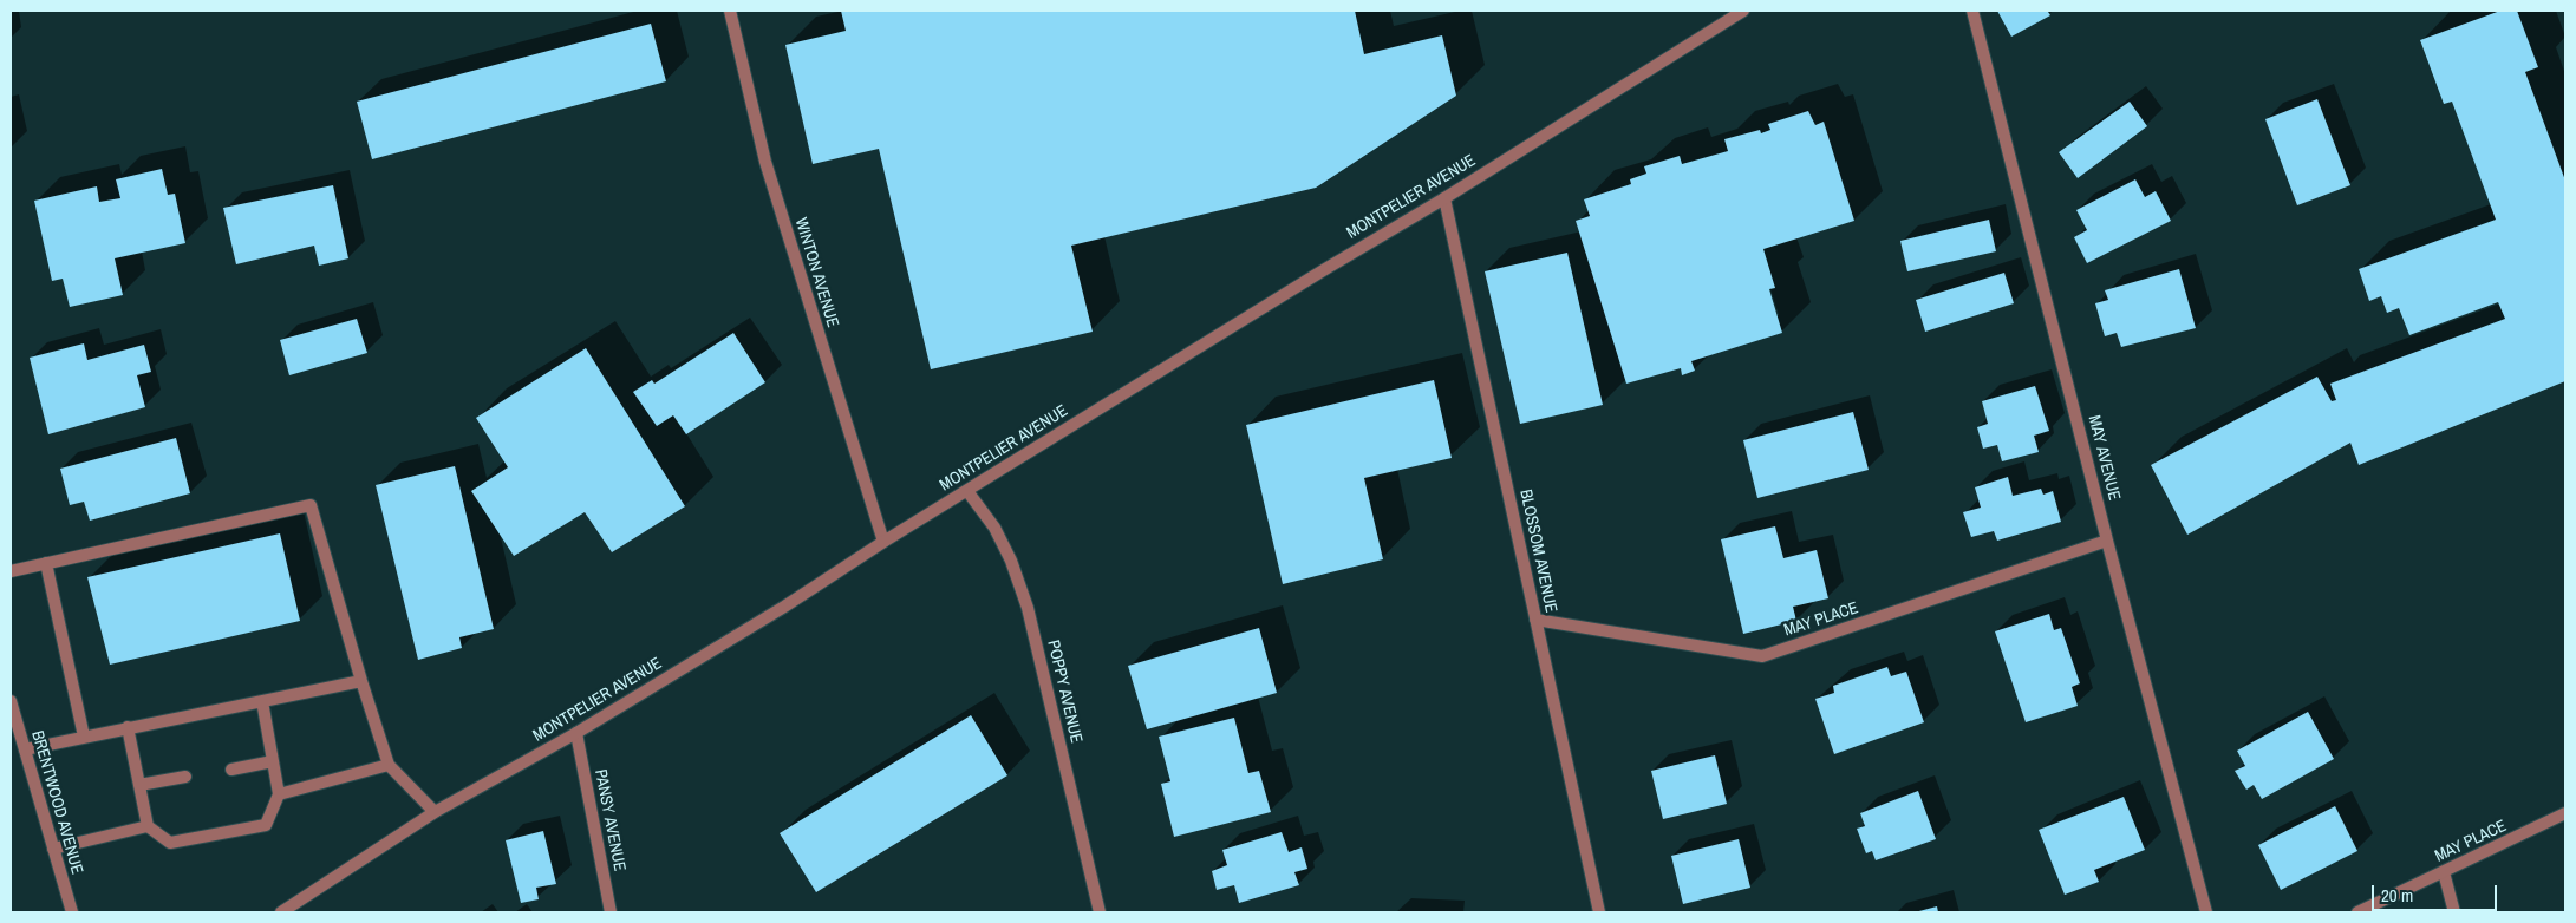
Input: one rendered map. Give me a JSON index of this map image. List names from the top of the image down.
{
  "streets": {
    "street": [
      "MONTPELIER AVENUE",
      "WINTON AVENUE",
      "MAY AVENUE",
      "BLOSSOM AVENUE",
      "MAY PLACE",
      "POPPY AVENUE",
      "BRENTWOOD AVENUE",
      "PANSY AVENUE"
    ]
  },
  "crossings": [
    ["MONTPELIER AVENUE", "WINTON AVENUE"],
    ["MONTPELIER AVENUE", "BLOSSOM AVENUE"],
    ["MONTPELIER AVENUE", "POPPY AVENUE"],
    ["MONTPELIER AVENUE", "PANSY AVENUE"],
    ["MAY AVENUE", "MAY PLACE"],
    ["BLOSSOM AVENUE", "MAY PLACE"]
  ],
  "scale_bar": "20 m"
}
